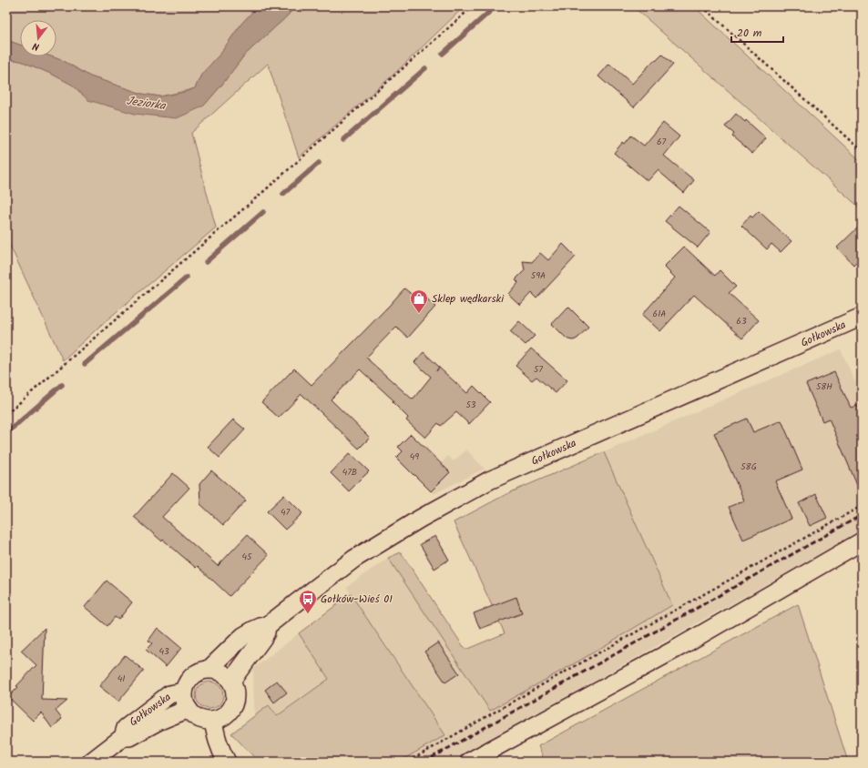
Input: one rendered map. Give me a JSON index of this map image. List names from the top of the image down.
{
  "streets": {
    "street": ["Gołkowska"]
  },
  "water": ["Jeziorka"],
  "places": {
    "shop": ["Sklep wędkarski"],
    "bus stop": ["Gołków-Wieś 01"]
  },
  "house_numbers": [
    "67",
    "59A",
    "61A",
    "63",
    "57",
    "58H",
    "53",
    "49",
    "58G",
    "47B",
    "47",
    "45",
    "43",
    "41"
  ],
  "scale_bar": "20 m",
  "north": "bottom"
}
